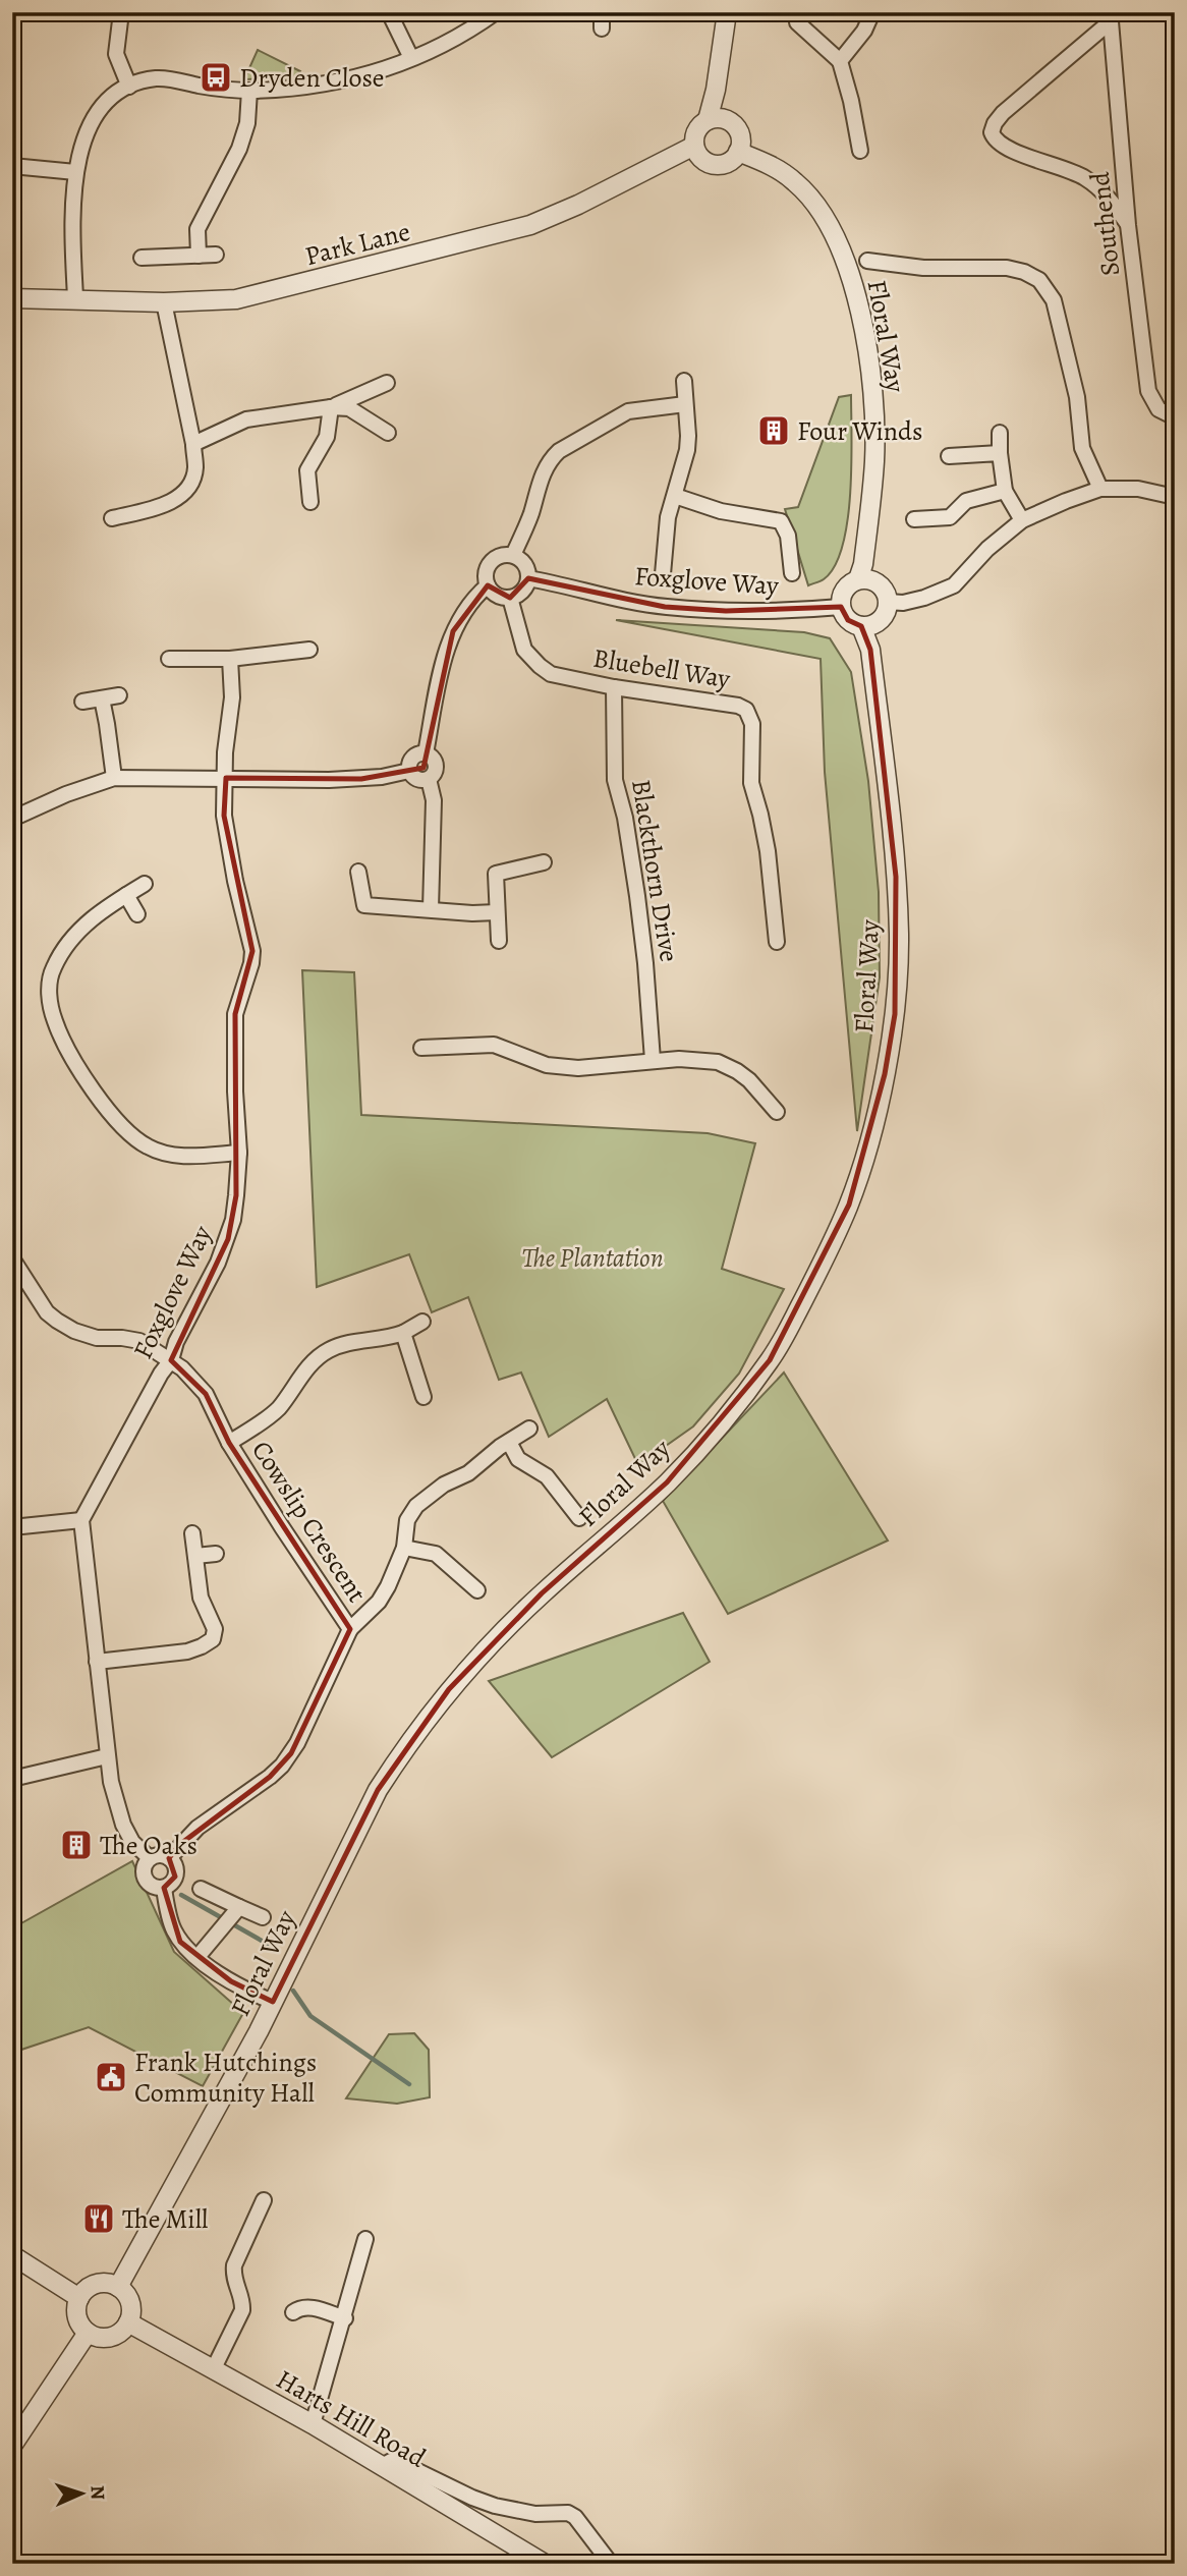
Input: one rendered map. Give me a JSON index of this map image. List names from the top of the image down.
{
  "streets": {
    "street": [
      "Southend",
      "Park Lane",
      "Floral Way",
      "Foxglove Way",
      "Bluebell Way",
      "Blackthorn Drive",
      "Cowslip Crescent",
      "Harts Hill Road"
    ]
  },
  "crossings": [
    ["Park Lane", "Floral Way"],
    ["Floral Way", "Foxglove Way"],
    ["Floral Way", "Harts Hill Road"],
    ["Foxglove Way", "Bluebell Way"],
    ["Foxglove Way", "Cowslip Crescent"],
    ["Bluebell Way", "Blackthorn Drive"]
  ],
  "parks": ["The Plantation"],
  "places": {
    "bus stop": ["Dryden Close"],
    "building": ["Four Winds", "The Oaks"],
    "public building": ["Frank Hutchings Community Hall"],
    "restaurant": ["The Mill"]
  },
  "north": "right"
}
